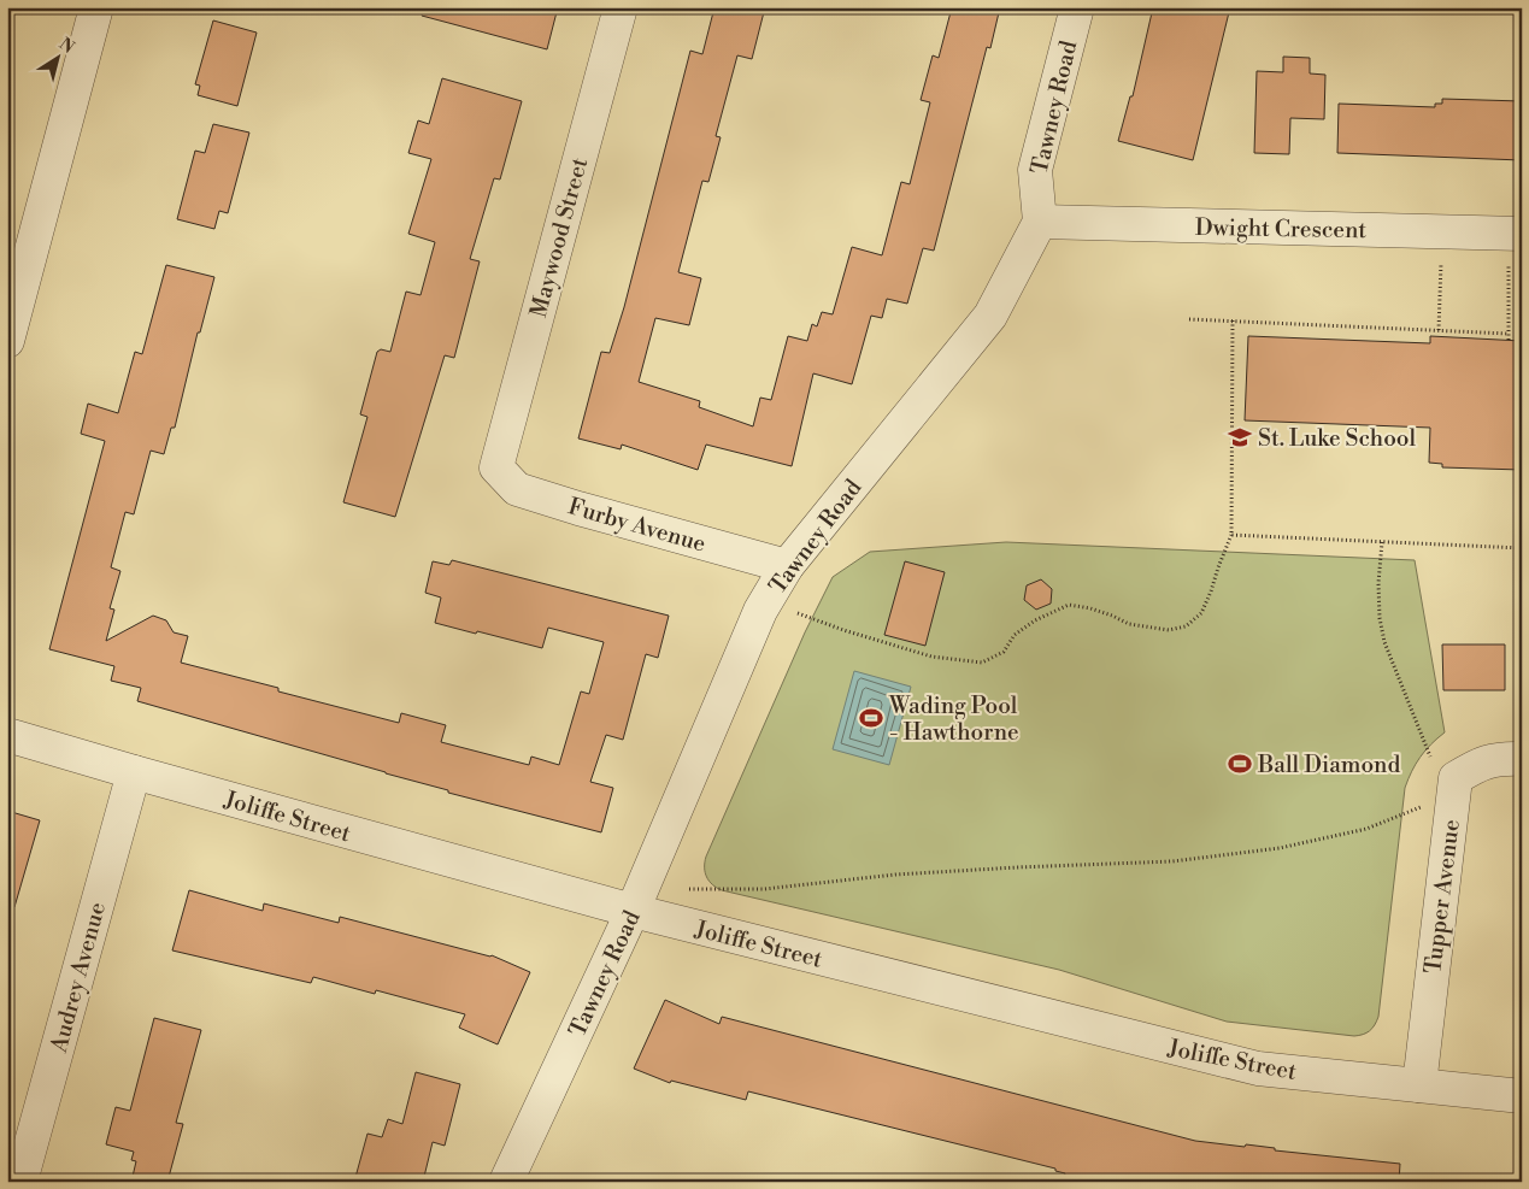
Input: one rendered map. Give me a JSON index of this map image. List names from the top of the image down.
{
  "streets": {
    "street": [
      "Tawney Road",
      "Dwight Crescent",
      "Maywood Street",
      "Furby Avenue",
      "Joliffe Street",
      "Tupper Avenue",
      "Audrey Avenue"
    ]
  },
  "crossings": [
    ["Tawney Road", "Dwight Crescent"],
    ["Tawney Road", "Furby Avenue"],
    ["Tawney Road", "Joliffe Street"],
    ["Maywood Street", "Furby Avenue"],
    ["Joliffe Street", "Tupper Avenue"],
    ["Joliffe Street", "Audrey Avenue"]
  ],
  "places": {
    "school or university": ["St. Luke School"],
    "sports": ["Wading Pool - Hawthorne", "Ball Diamond"]
  },
  "north": "top right"
}
